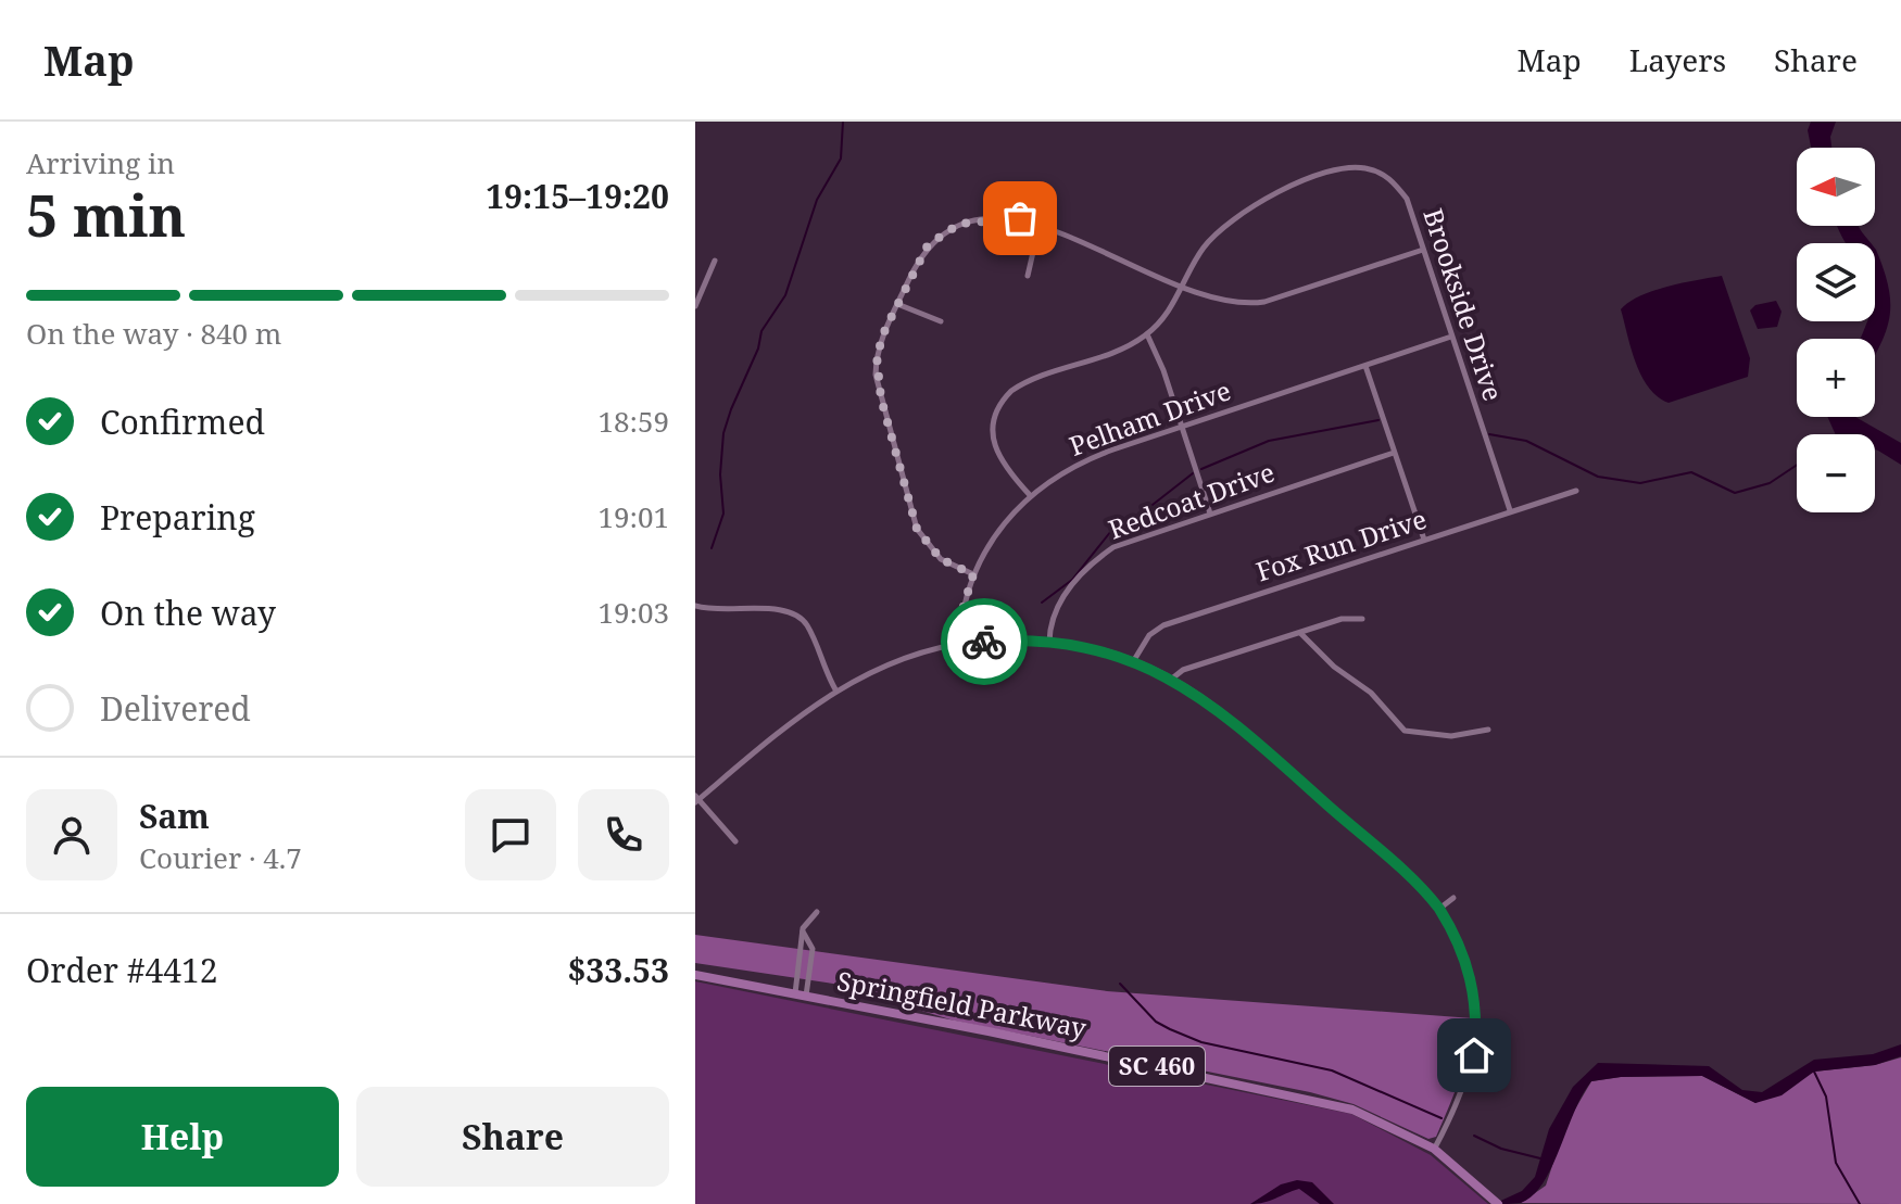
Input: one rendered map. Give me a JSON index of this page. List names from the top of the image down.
{
  "streets": {
    "main road": ["Springfield Parkway", "SC 460"],
    "street": [
      "Brookside Drive",
      "Pelham Drive",
      "Redcoat Drive",
      "Fox Run Drive"
    ]
  },
  "crossings": [
    ["Brookside Drive", "Pelham Drive"],
    ["Brookside Drive", "Fox Run Drive"]
  ],
  "north": "left",
  "page": {
    "header": "Map",
    "nav": ["Map", "Layers", "Share"],
    "heading": ["5 min", "Arriving in", "19:15–19:20"],
    "panel": [
      "Sam",
      "Courier · 4.7",
      "Order #4412",
      "$33.53"
    ],
    "map_buttons": ["+", "−"],
    "bar": "On the way · 840 m",
    "list": [
      ["Confirmed", "18:59"],
      ["Preparing", "19:01"],
      ["On the way", "19:03"],
      "Delivered"
    ],
    "buttons": ["Help", "Share"]
  }
}
